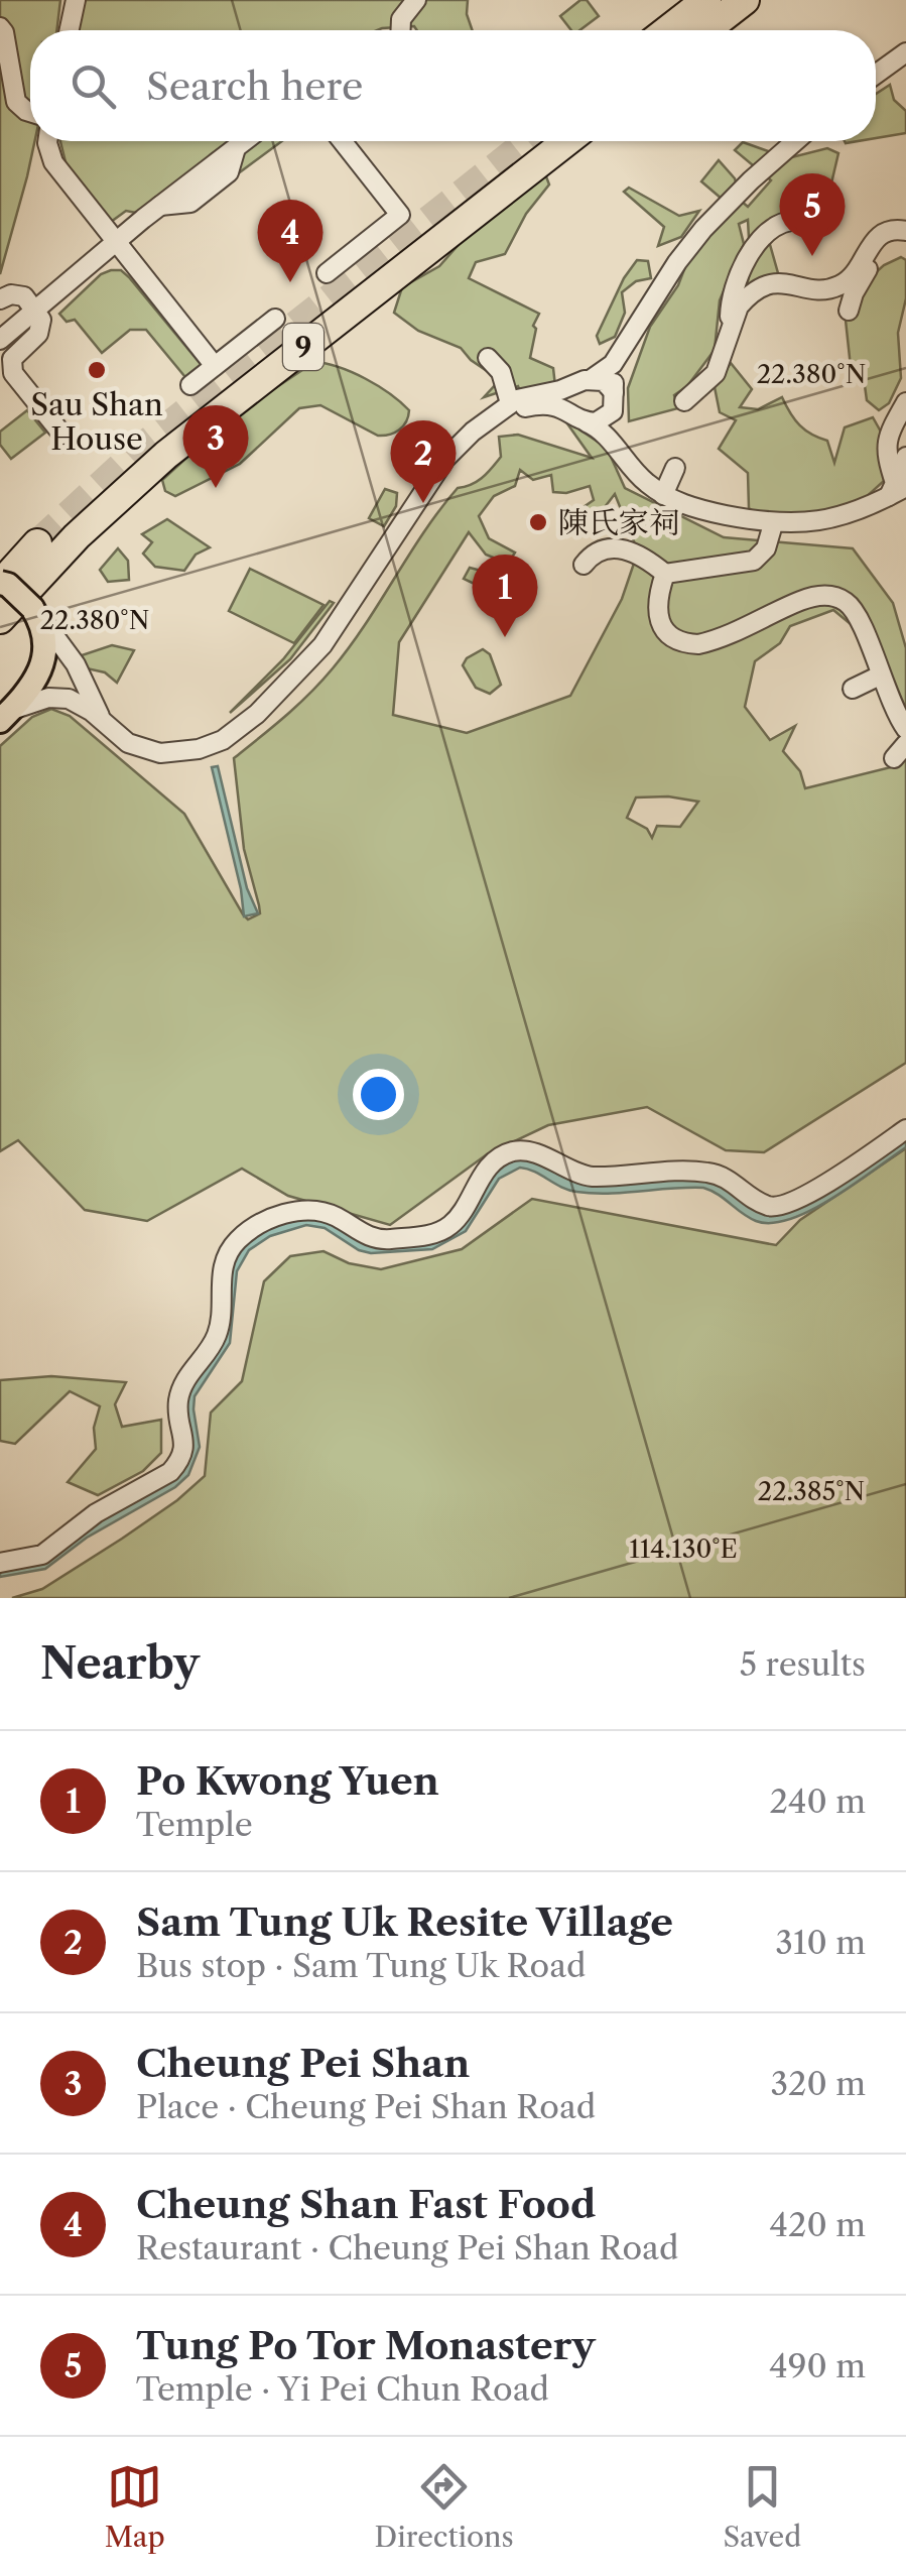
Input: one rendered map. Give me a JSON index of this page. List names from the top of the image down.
{
  "streets": {
    "highway": ["9"]
  },
  "places": ["Sau Shan House", "陳氏家祠"],
  "page": {
    "search": "Search here",
    "pins": [
      "5",
      "4",
      "3",
      "2",
      "1"
    ],
    "heading": ["Nearby", "5 results"],
    "list": [
      {
        "mark": "1",
        "name": "Po Kwong Yuen",
        "note": "Temple",
        "value": "240 m"
      },
      {
        "mark": "2",
        "name": "Sam Tung Uk Resite Village",
        "note": "Bus stop · Sam Tung Uk Road",
        "value": "310 m"
      },
      {
        "mark": "3",
        "name": "Cheung Pei Shan",
        "note": "Place · Cheung Pei Shan Road",
        "value": "320 m"
      },
      {
        "mark": "4",
        "name": "Cheung Shan Fast Food",
        "note": "Restaurant · Cheung Pei Shan Road",
        "value": "420 m"
      },
      {
        "mark": "5",
        "name": "Tung Po Tor Monastery",
        "note": "Temple · Yi Pei Chun Road",
        "value": "490 m"
      }
    ],
    "nav": ["Map", "Directions", "Saved"]
  },
  "coordinates": ["22.380°N", "22.385°N", "114.130°E"]
}
